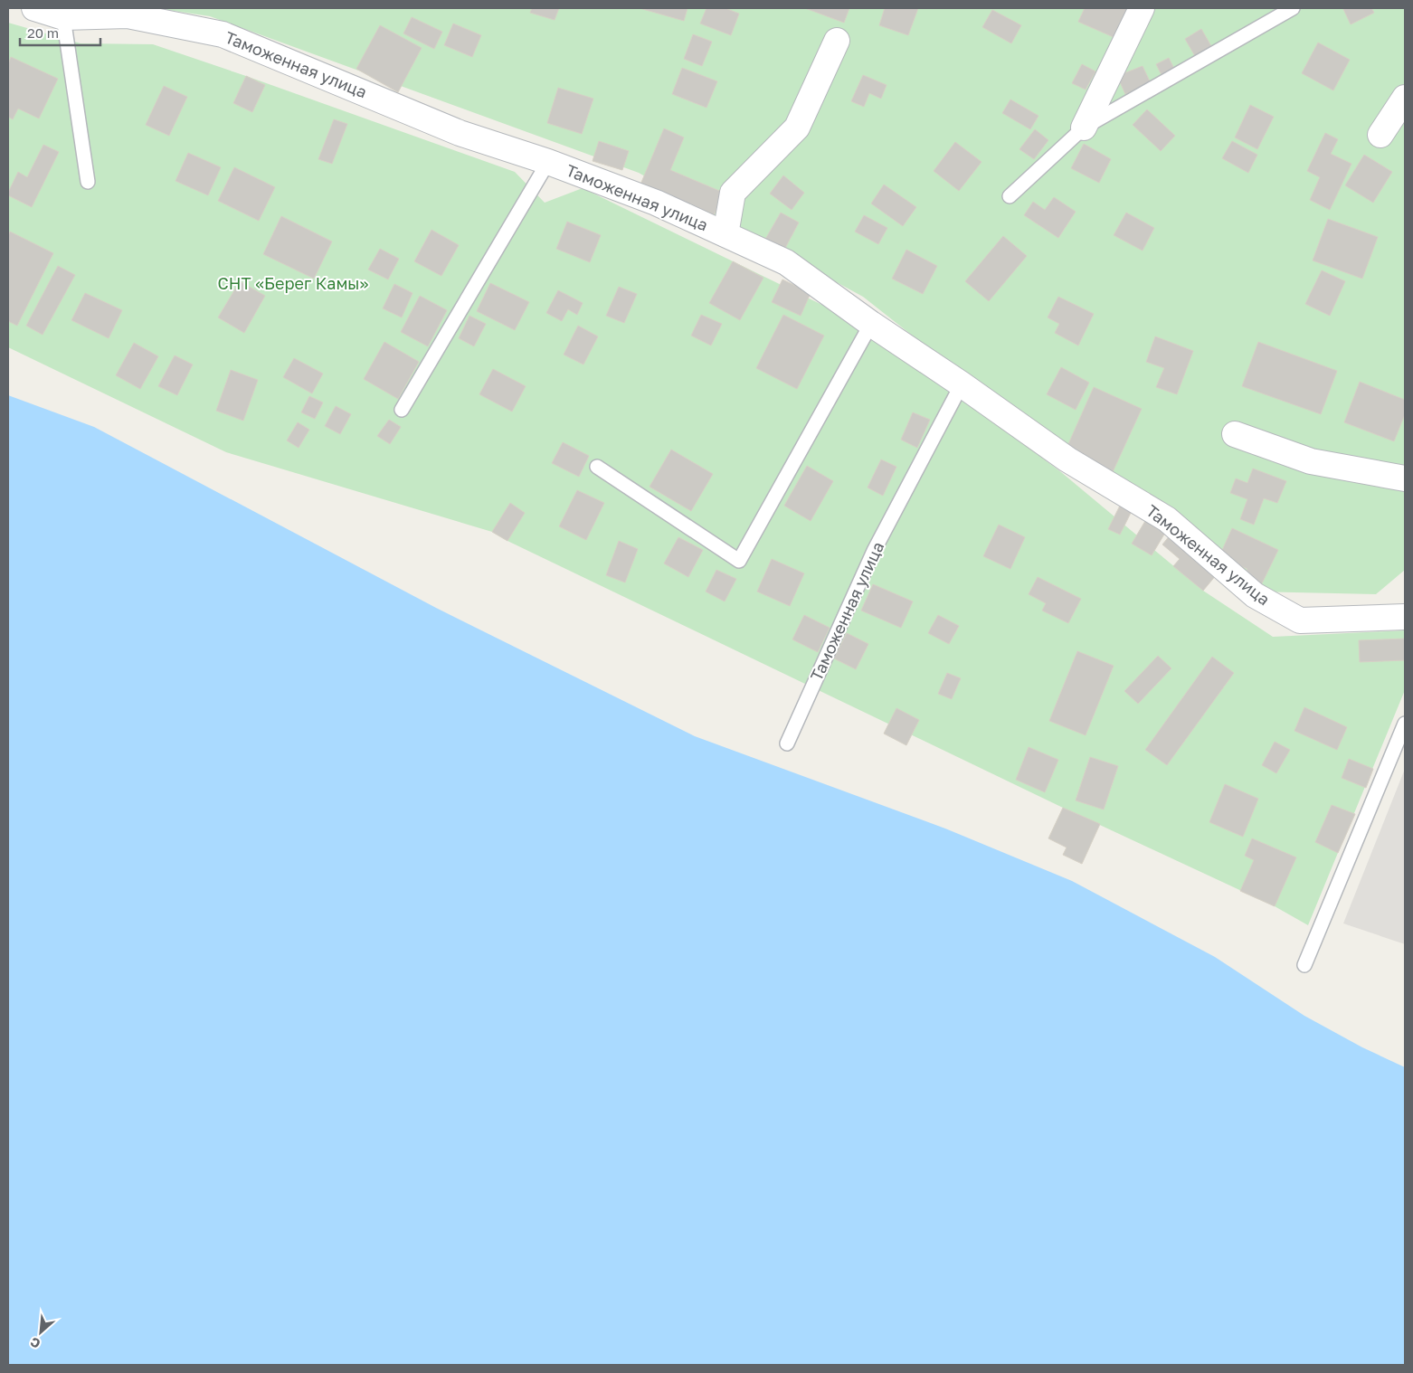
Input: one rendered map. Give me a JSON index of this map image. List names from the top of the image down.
{
  "streets": {
    "street": ["Таможенная улица"]
  },
  "parks": ["СНТ «Берег Камы»"],
  "scale_bar": "20 m",
  "north": "bottom left"
}
